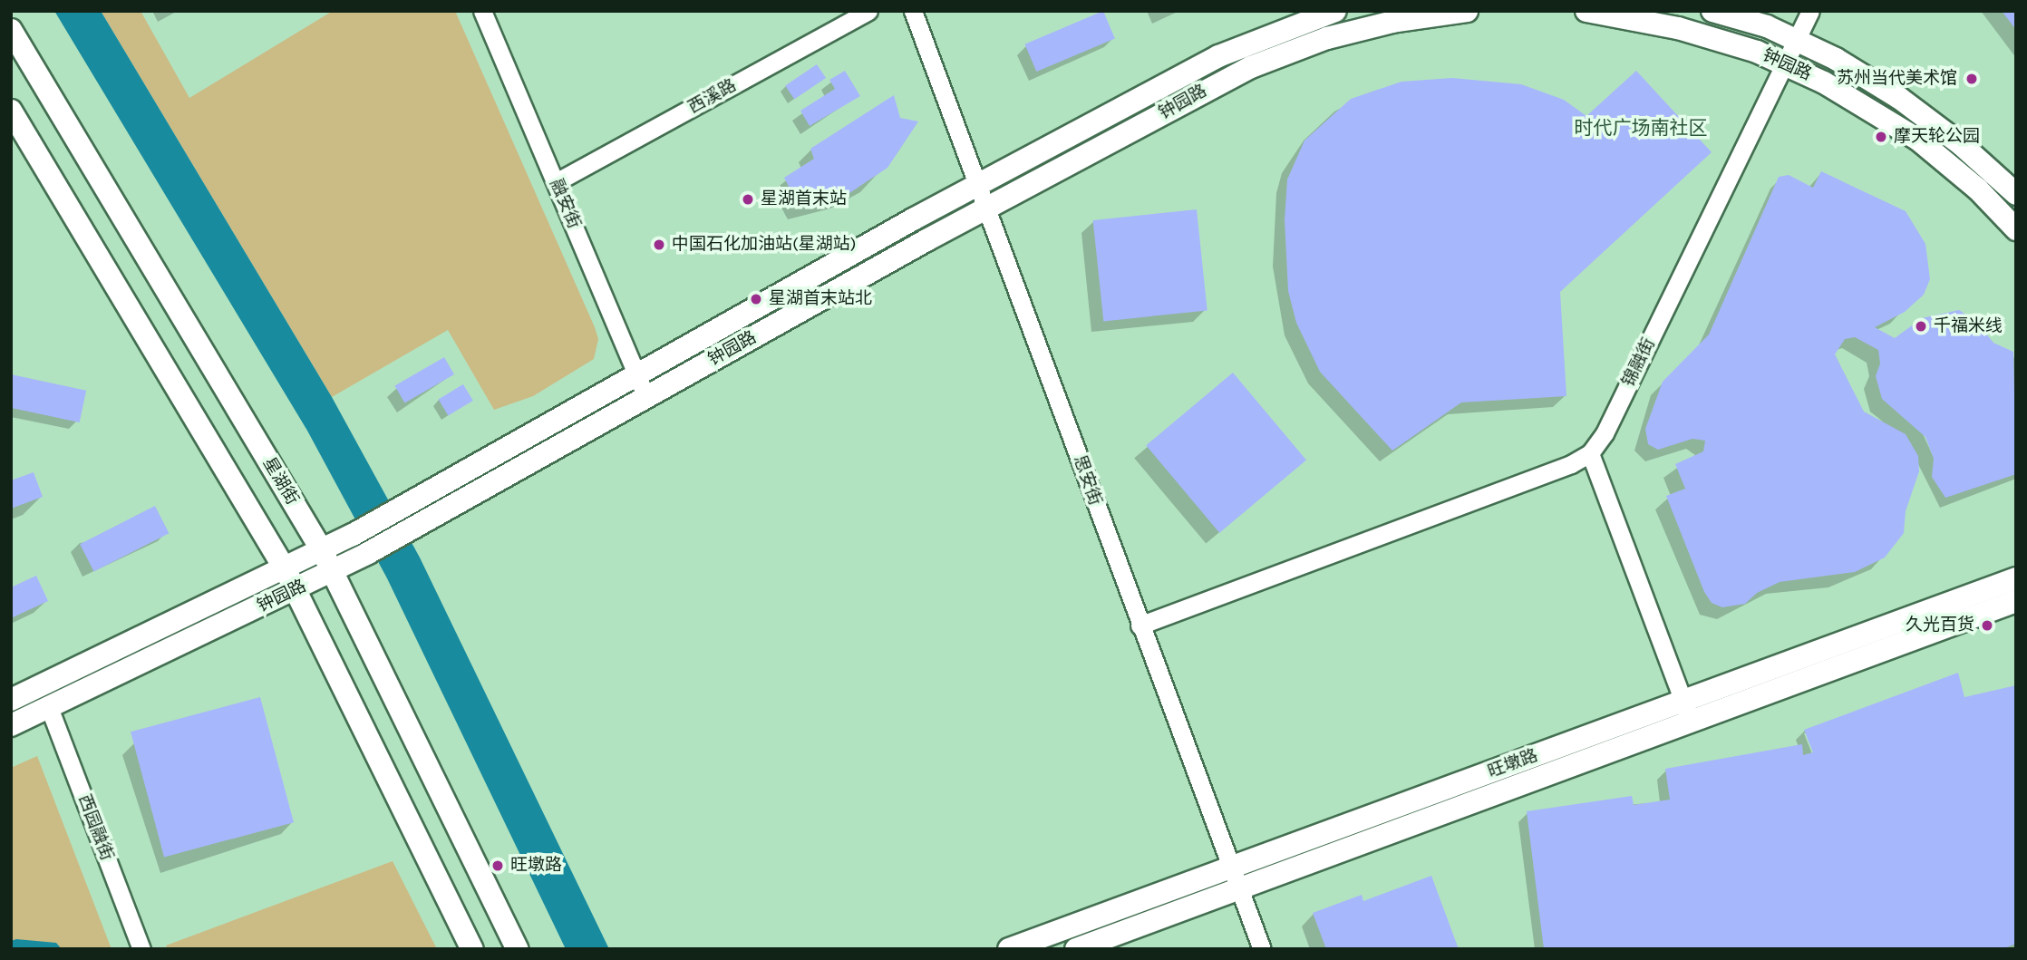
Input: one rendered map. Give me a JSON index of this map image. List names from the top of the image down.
{
  "streets": {
    "main road": ["钟园路", "星湖街", "旺墩路"],
    "street": [
      "西溪路",
      "融安街",
      "锦融街",
      "思安街",
      "西园融街"
    ]
  },
  "crossings": [
    ["钟园路", "融安街"],
    ["钟园路", "锦融街"],
    ["钟园路", "思安街"],
    ["钟园路", "星湖街"],
    ["钟园路", "西园融街"],
    ["西溪路", "融安街"],
    ["思安街", "旺墩路"]
  ],
  "districts": ["时代广场南社区"],
  "places": [
    "苏州当代美术馆",
    "摩天轮公园",
    "星湖首末站",
    "中国石化加油站(星湖站)",
    "星湖首末站北",
    "千福米线",
    "久光百货",
    "旺墩路"
  ]
}
